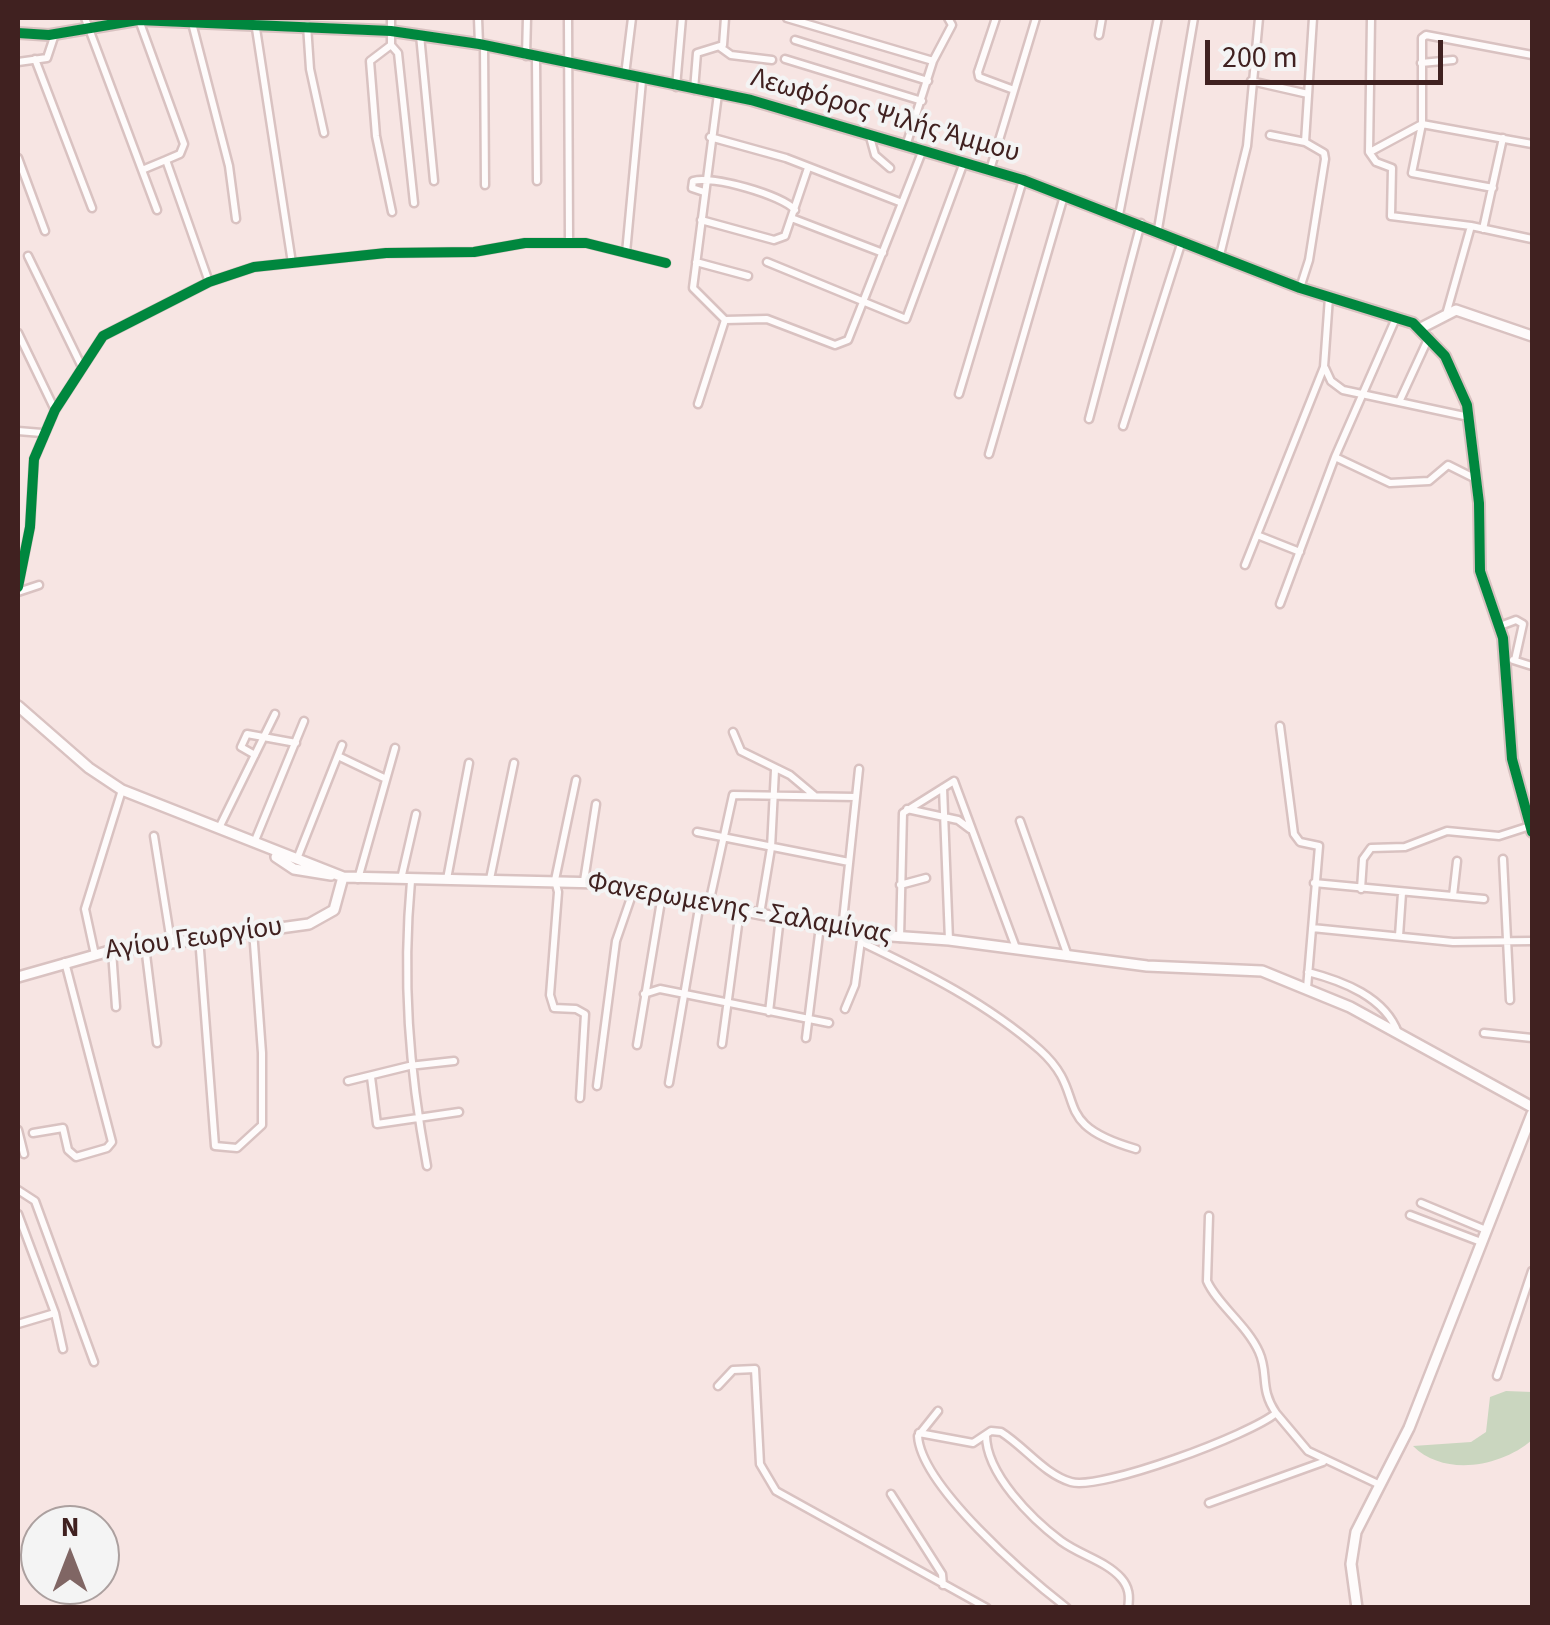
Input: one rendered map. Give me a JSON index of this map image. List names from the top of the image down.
{
  "streets": {
    "street": ["Λεωφόρος Ψιλής Άμμου", "Φανερωμενης - Σαλαμίνας", "Αγίου Γεωργίου"]
  },
  "crossings": [
    ["Φανερωμενης - Σαλαμίνας", "Αγίου Γεωργίου"]
  ],
  "scale_bar": "200 m",
  "north": "top"
}
